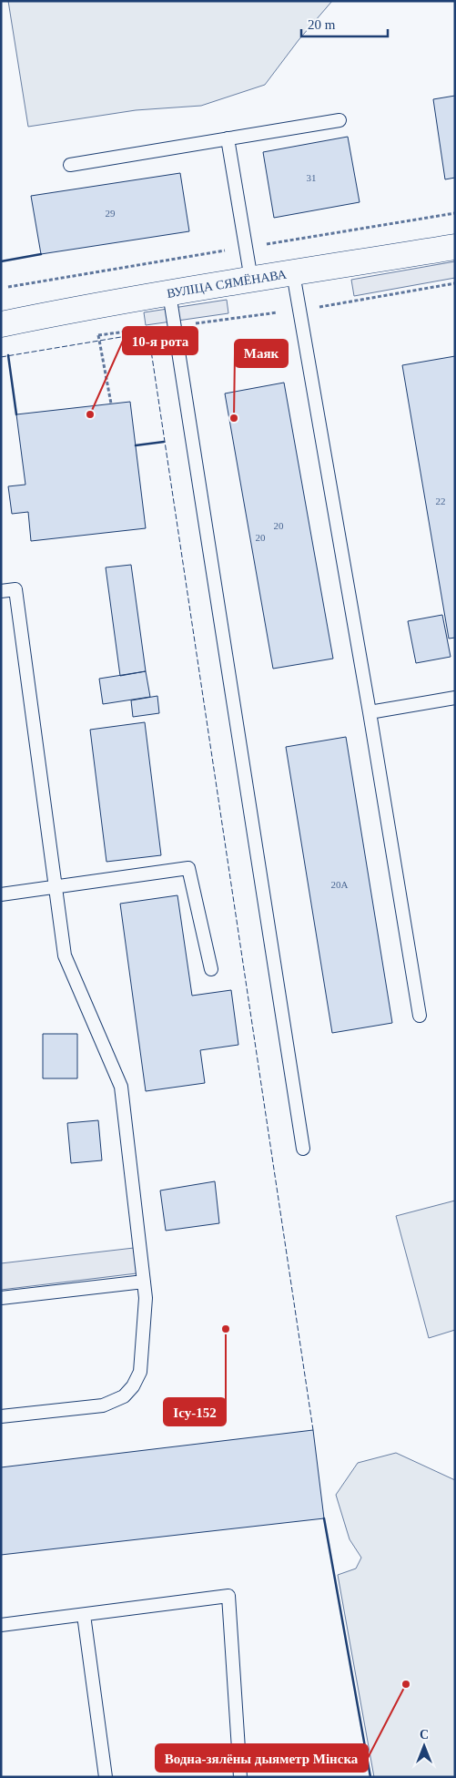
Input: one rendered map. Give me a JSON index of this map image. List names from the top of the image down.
{
  "streets": {
    "street": ["ВУЛІЦА СЯМЁНАВА"]
  },
  "places": [
    "10-я рота",
    "Маяк",
    "Ісу-152",
    "Водна-зялёны дыяметр Мінска"
  ],
  "house_numbers": [
    "31",
    "29",
    "22",
    "20",
    "20",
    "20А"
  ],
  "scale_bar": "20 m",
  "north": "top"
}
